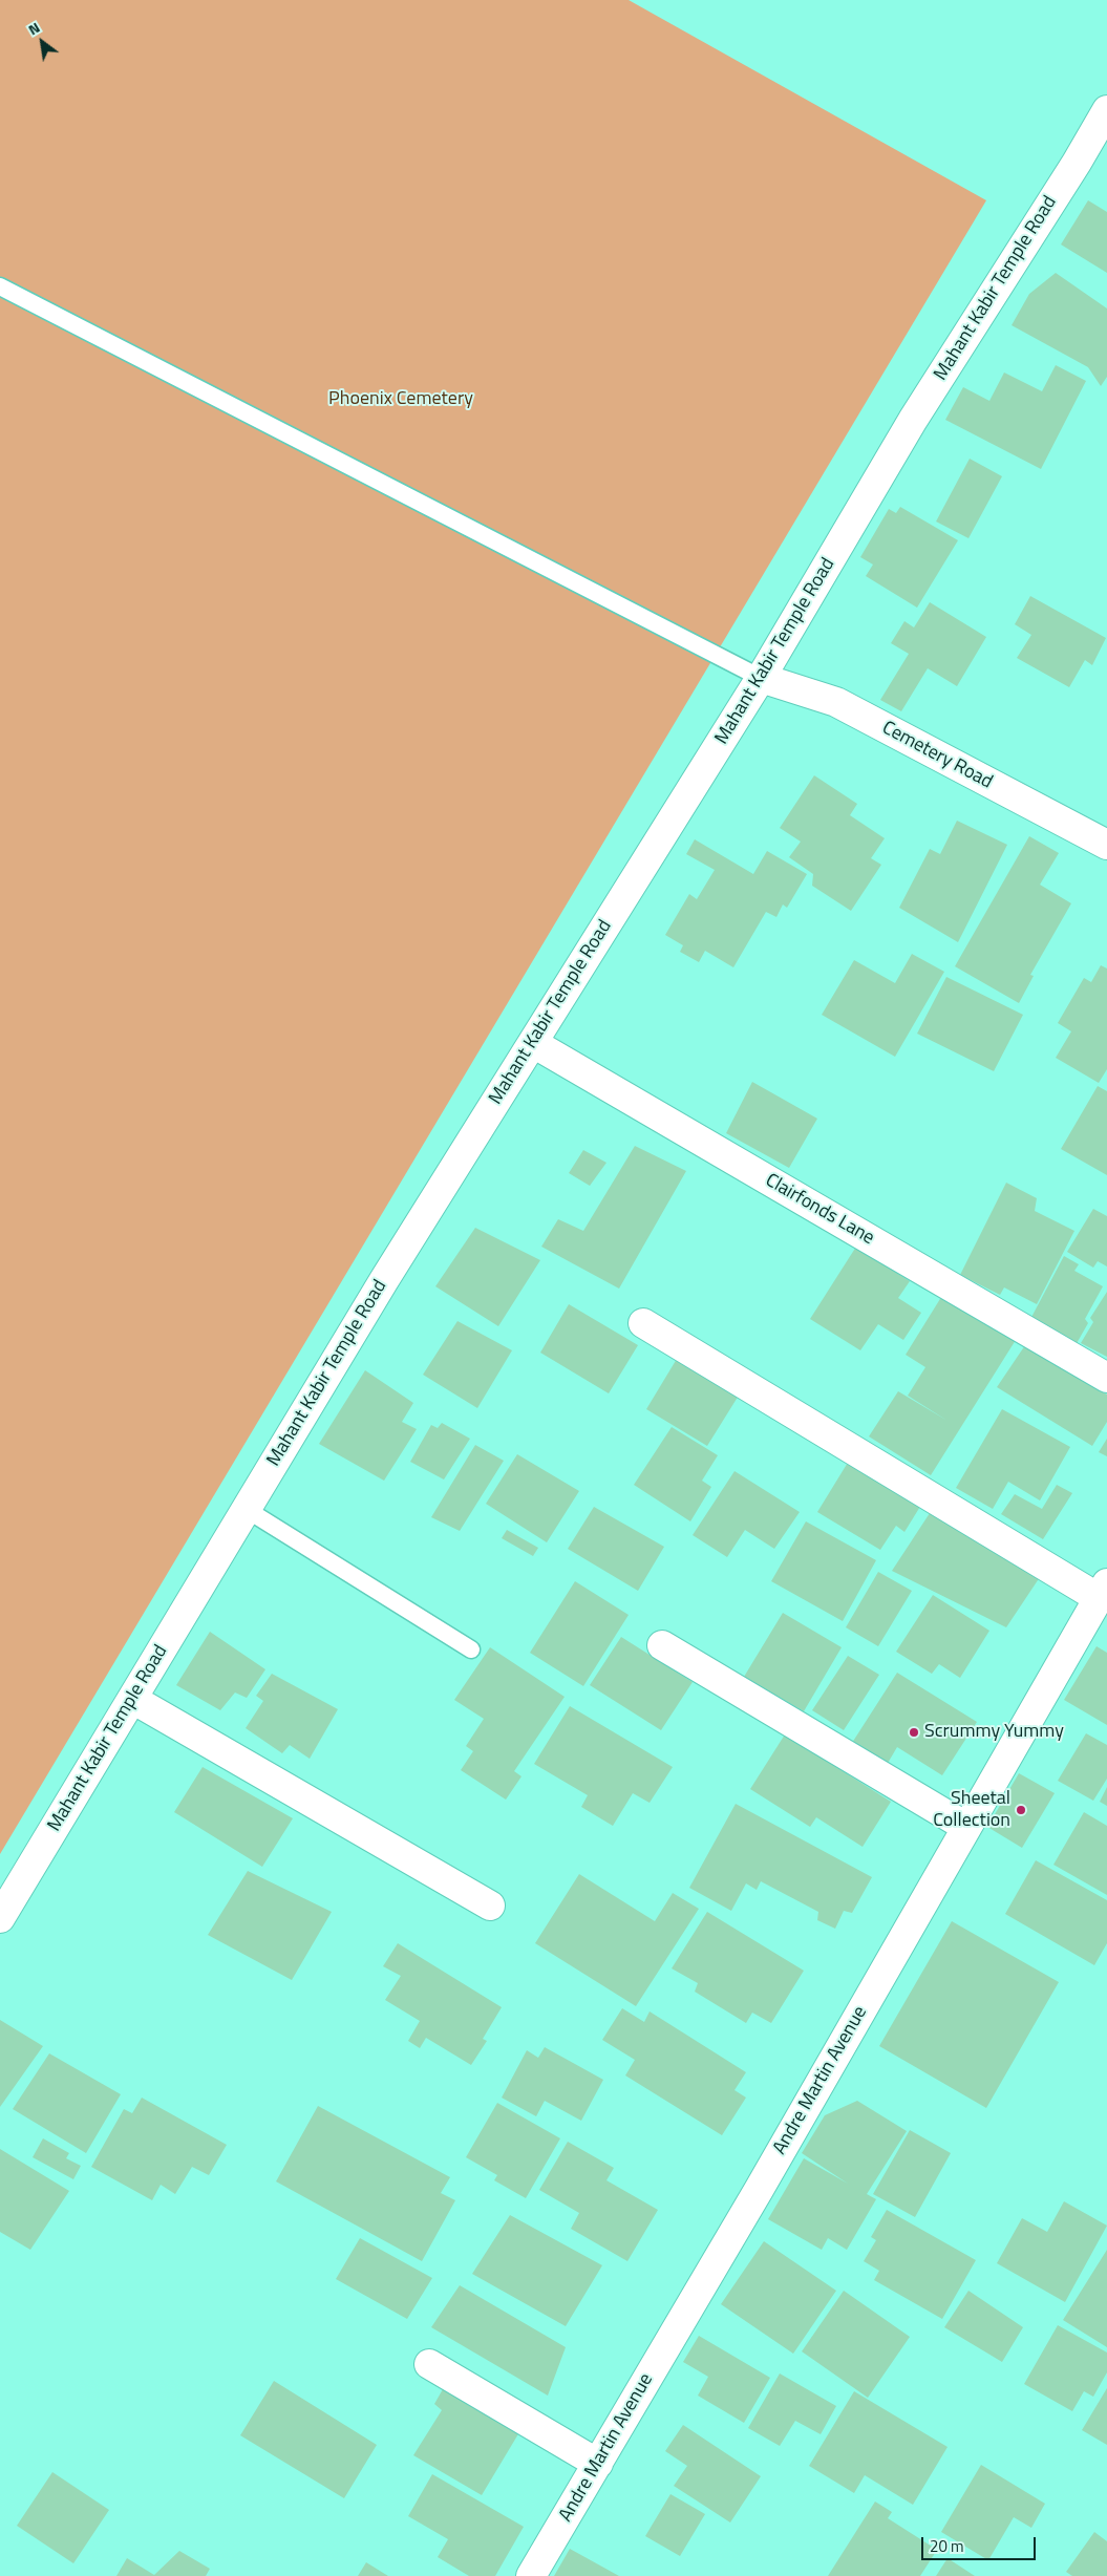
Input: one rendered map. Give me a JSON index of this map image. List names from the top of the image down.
{
  "streets": {
    "street": [
      "Mahant Kabir Temple Road",
      "Cemetery Road",
      "Clairfonds Lane",
      "Andre Martin Avenue"
    ]
  },
  "crossings": [
    ["Mahant Kabir Temple Road", "Cemetery Road"],
    ["Mahant Kabir Temple Road", "Clairfonds Lane"]
  ],
  "parks": ["Phoenix Cemetery"],
  "places": ["Scrummy Yummy", "Sheetal Collection"],
  "scale_bar": "20 m",
  "north": "top left"
}
